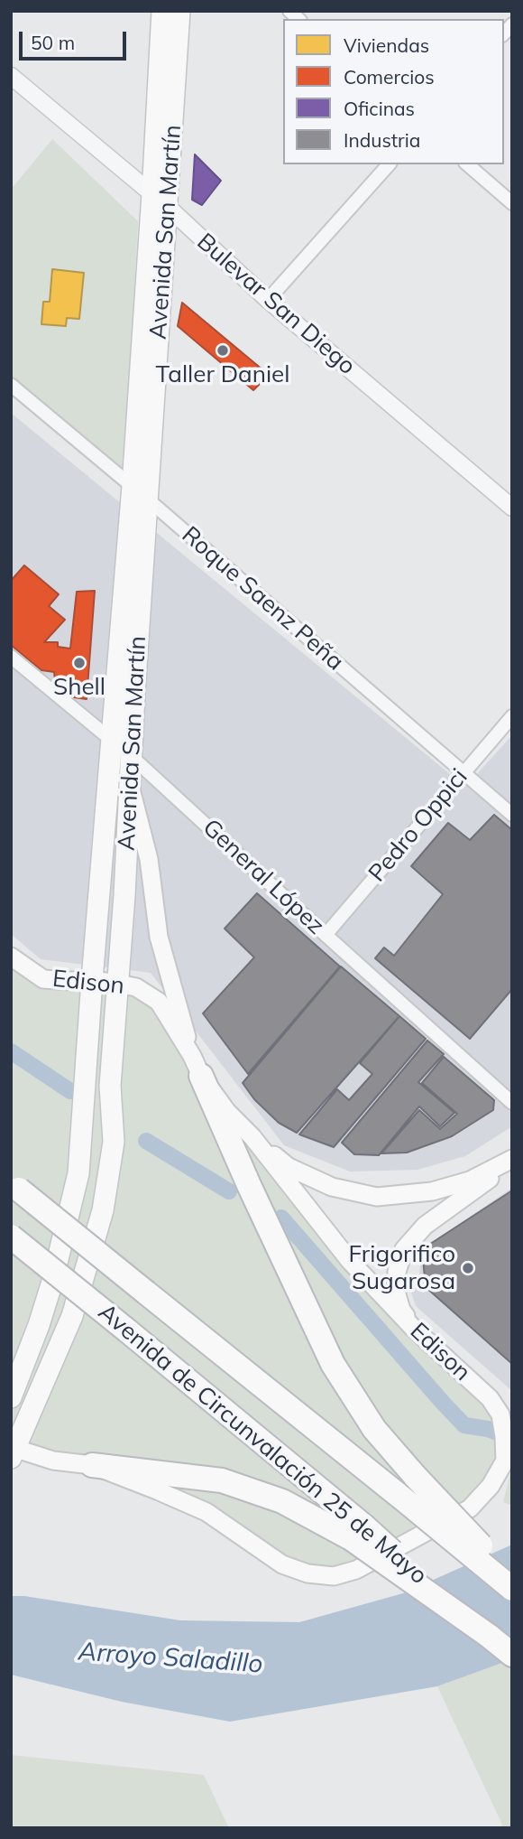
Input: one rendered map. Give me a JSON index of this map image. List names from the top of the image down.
{
  "streets": {
    "highway": ["Avenida de Circunvalación 25 de Mayo"],
    "main road": ["Avenida San Martín", "Edison"],
    "street": [
      "Bulevar San Diego",
      "Roque Saenz Peña",
      "Pedro Oppici",
      "General López"
    ]
  },
  "crossings": [
    ["Avenida San Martín", "Bulevar San Diego"],
    ["Avenida San Martín", "Roque Saenz Peña"],
    ["Avenida San Martín", "General López"],
    ["Avenida San Martín", "Edison"],
    ["Roque Saenz Peña", "Pedro Oppici"],
    ["Pedro Oppici", "General López"]
  ],
  "water": ["Arroyo Saladillo"],
  "places": ["Taller Daniel", "Shell", "Frigorifico Sugarosa"],
  "legend": [
    "Viviendas",
    "Comercios",
    "Oficinas",
    "Industria"
  ],
  "scale_bar": "50 m"
}
